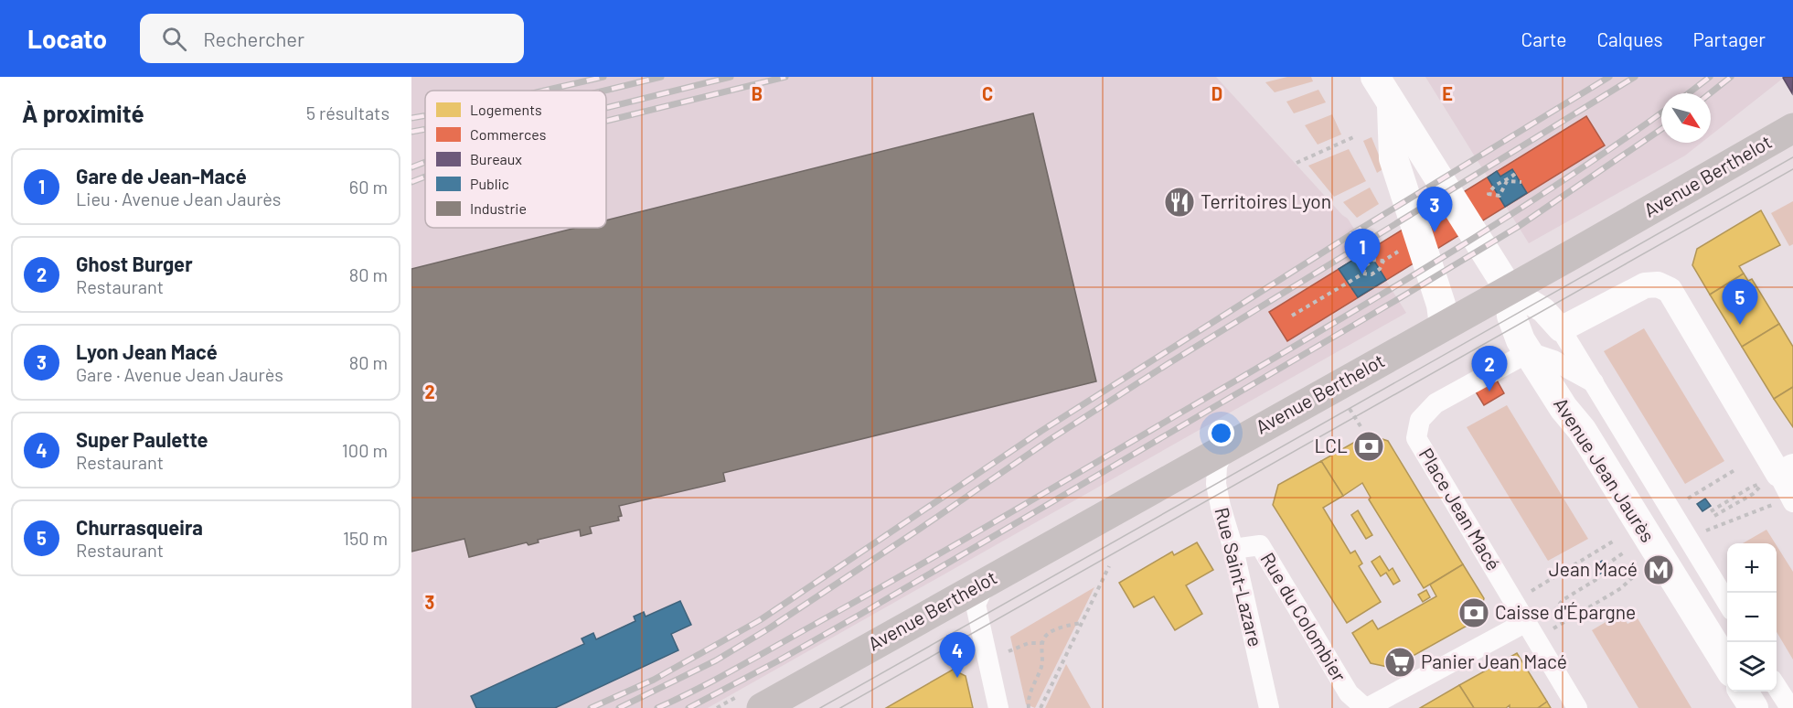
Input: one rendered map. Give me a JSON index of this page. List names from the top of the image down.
{
  "streets": {
    "main road": ["Avenue Berthelot", "Avenue Jean Jaurès"],
    "street": ["Place Jean Macé", "Rue Saint-Lazare", "Rue du Colombier"]
  },
  "crossings": [
    ["Avenue Berthelot", "Avenue Jean Jaurès"],
    ["Avenue Berthelot", "Rue Saint-Lazare"],
    ["Avenue Jean Jaurès", "Place Jean Macé"],
    ["Rue Saint-Lazare", "Rue du Colombier"]
  ],
  "places": {
    "restaurant": ["Territoires Lyon"],
    "bank": ["LCL", "Caisse d'Épargne"],
    "metro station": ["Jean Macé"],
    "supermarket": ["Panier Jean Macé"]
  },
  "legend": [
    "Logements",
    "Commerces",
    "Bureaux",
    "Public",
    "Industrie"
  ],
  "north": "bottom right",
  "page": {
    "header": "Locato",
    "search": "Rechercher",
    "nav": ["Carte", "Calques", "Partager"],
    "heading": ["À proximité", "5 résultats"],
    "list": [
      {
        "mark": "1",
        "name": "Gare de Jean-Macé",
        "note": "Lieu · Avenue Jean Jaurès",
        "value": "60 m"
      },
      {
        "mark": "2",
        "name": "Ghost Burger",
        "note": "Restaurant",
        "value": "80 m"
      },
      {
        "mark": "3",
        "name": "Lyon Jean Macé",
        "note": "Gare · Avenue Jean Jaurès",
        "value": "80 m"
      },
      {
        "mark": "4",
        "name": "Super Paulette",
        "note": "Restaurant",
        "value": "100 m"
      },
      {
        "mark": "5",
        "name": "Churrasqueira",
        "note": "Restaurant",
        "value": "150 m"
      }
    ],
    "pins": [
      "3",
      "1",
      "5",
      "2",
      "4"
    ],
    "map_buttons": ["+", "−"]
  },
  "grid": {
    "columns": [
      "B",
      "C",
      "D",
      "E"
    ],
    "rows": ["2", "3"]
  }
}
